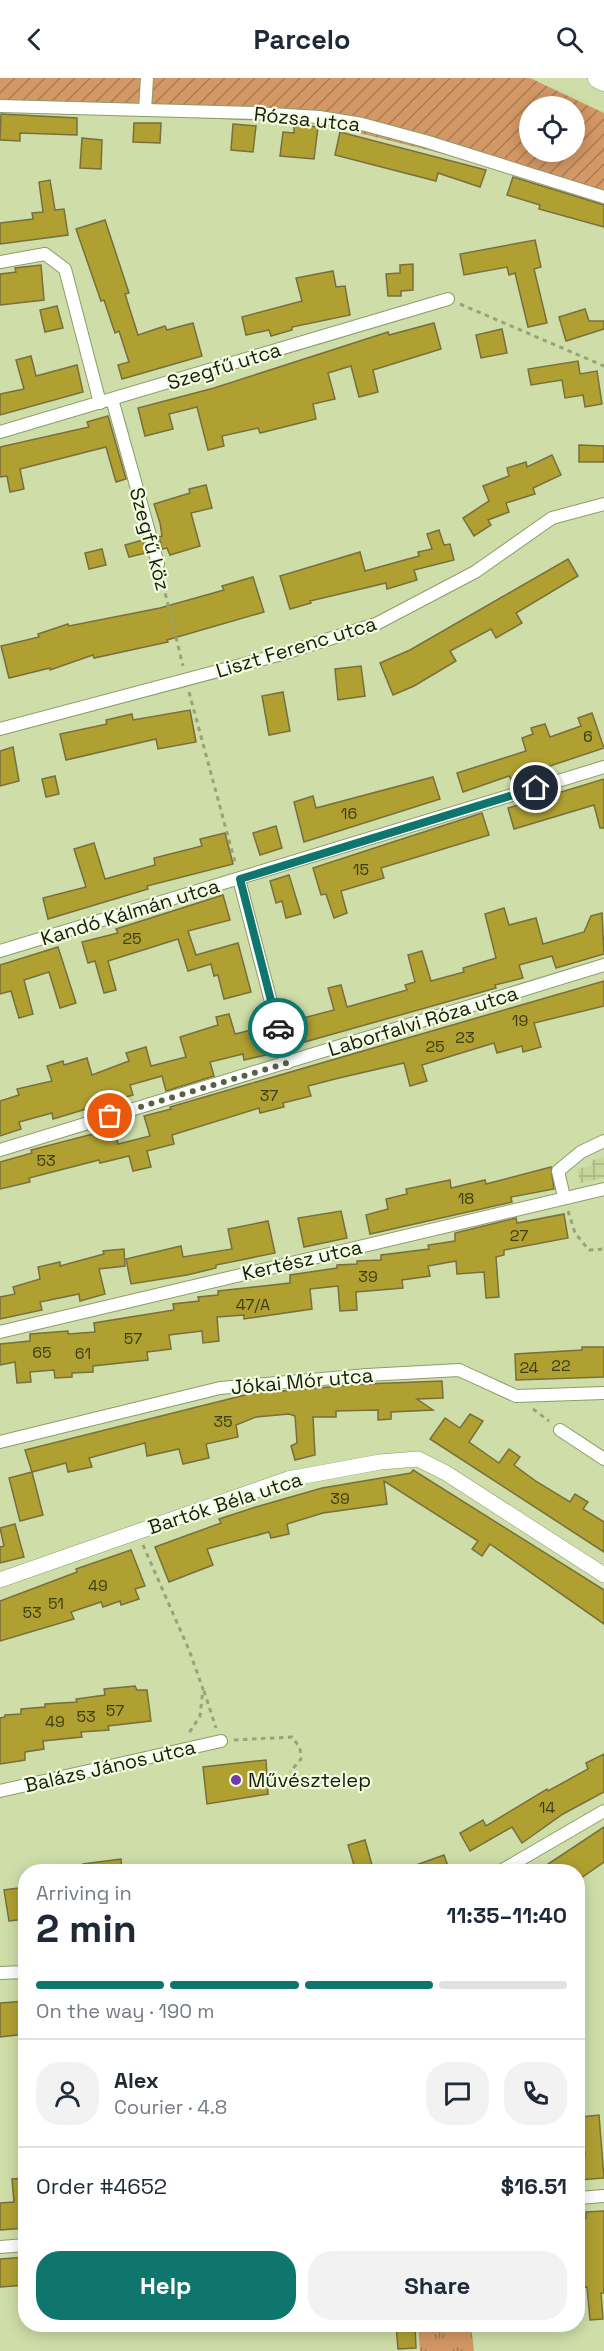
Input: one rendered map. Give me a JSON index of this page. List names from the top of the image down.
{
  "streets": {
    "street": [
      "Rózsa utca",
      "Szegfű utca",
      "Szegfű köz",
      "Liszt Ferenc utca",
      "Kandó Kálmán utca",
      "Laborfalvi Róza utca",
      "Kertész utca",
      "Jókai Mór utca",
      "Bartók Béla utca",
      "Balázs János utca"
    ]
  },
  "crossings": [
    ["Szegfű utca", "Szegfű köz"],
    ["Szegfű köz", "Liszt Ferenc utca"],
    ["Szegfű köz", "Kandó Kálmán utca"]
  ],
  "places": ["Művésztelep"],
  "house_numbers": [
    "6",
    "16",
    "15",
    "25",
    "19",
    "23",
    "25",
    "37",
    "53",
    "18",
    "27",
    "39",
    "47/A",
    "57",
    "65",
    "61",
    "22",
    "24",
    "35",
    "39",
    "49",
    "51",
    "53",
    "57",
    "53",
    "49",
    "14"
  ],
  "page": {
    "header": "Parcelo",
    "heading": ["2 min", "Arriving in", "11:35–11:40"],
    "panel": [
      "Alex",
      "Courier · 4.8",
      "Order #4652",
      "$16.51"
    ],
    "bar": "On the way · 190 m",
    "buttons": ["Help", "Share"]
  }
}
